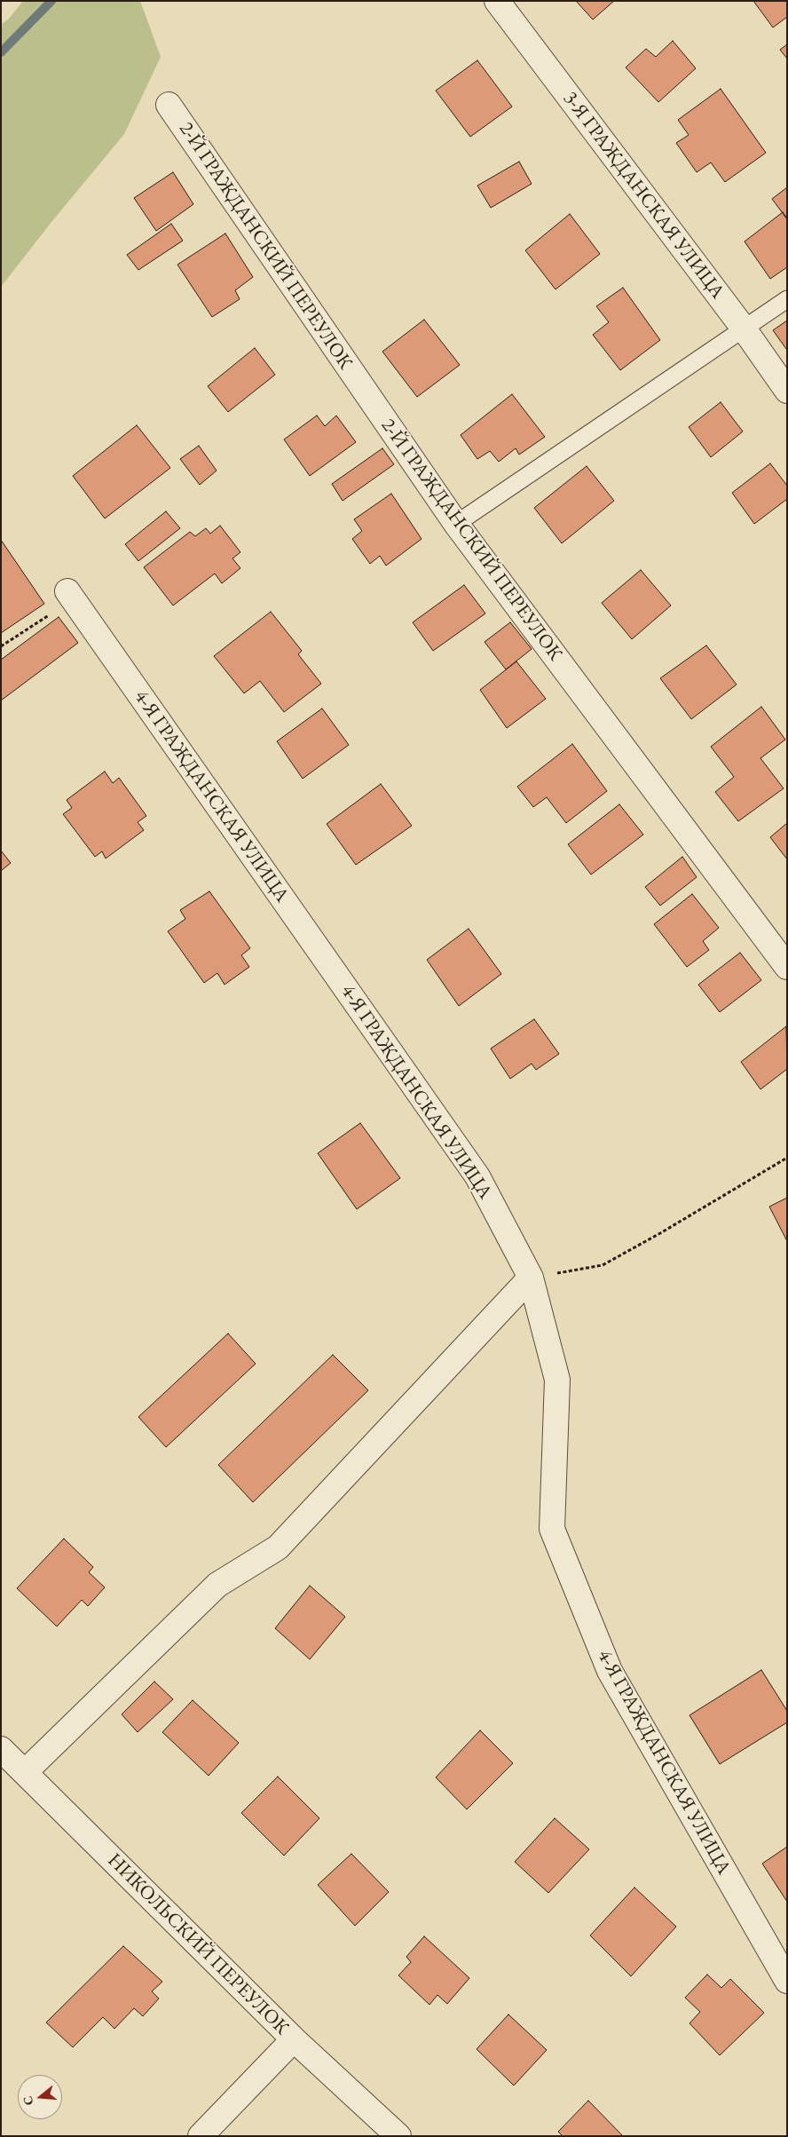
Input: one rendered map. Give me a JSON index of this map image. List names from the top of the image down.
{
  "streets": {
    "street": [
      "3-Я ГРАЖДАНСКАЯ УЛИЦА",
      "2-Й ГРАЖДАНСКИЙ ПЕРЕУЛОК",
      "4-Я ГРАЖДАНСКАЯ УЛИЦА",
      "НИКОЛЬСКИЙ ПЕРЕУЛОК"
    ]
  },
  "north": "left"
}
